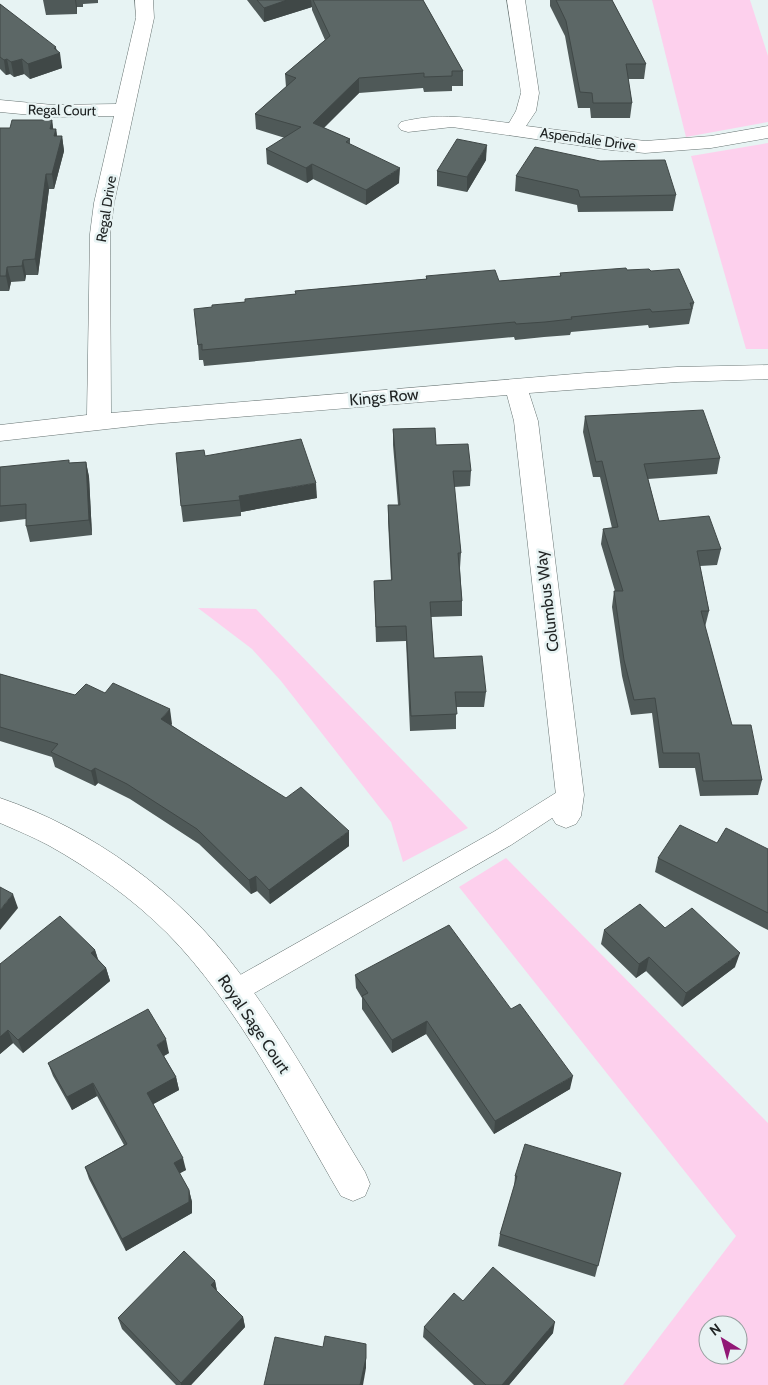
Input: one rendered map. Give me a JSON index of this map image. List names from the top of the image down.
{
  "streets": {
    "street": [
      "Regal Court",
      "Aspendale Drive",
      "Regal Drive",
      "Kings Row",
      "Columbus Way",
      "Royal Sage Court"
    ]
  },
  "crossings": [
    ["Regal Court", "Regal Drive"],
    ["Regal Drive", "Kings Row"],
    ["Kings Row", "Columbus Way"]
  ],
  "north": "top left"
}
